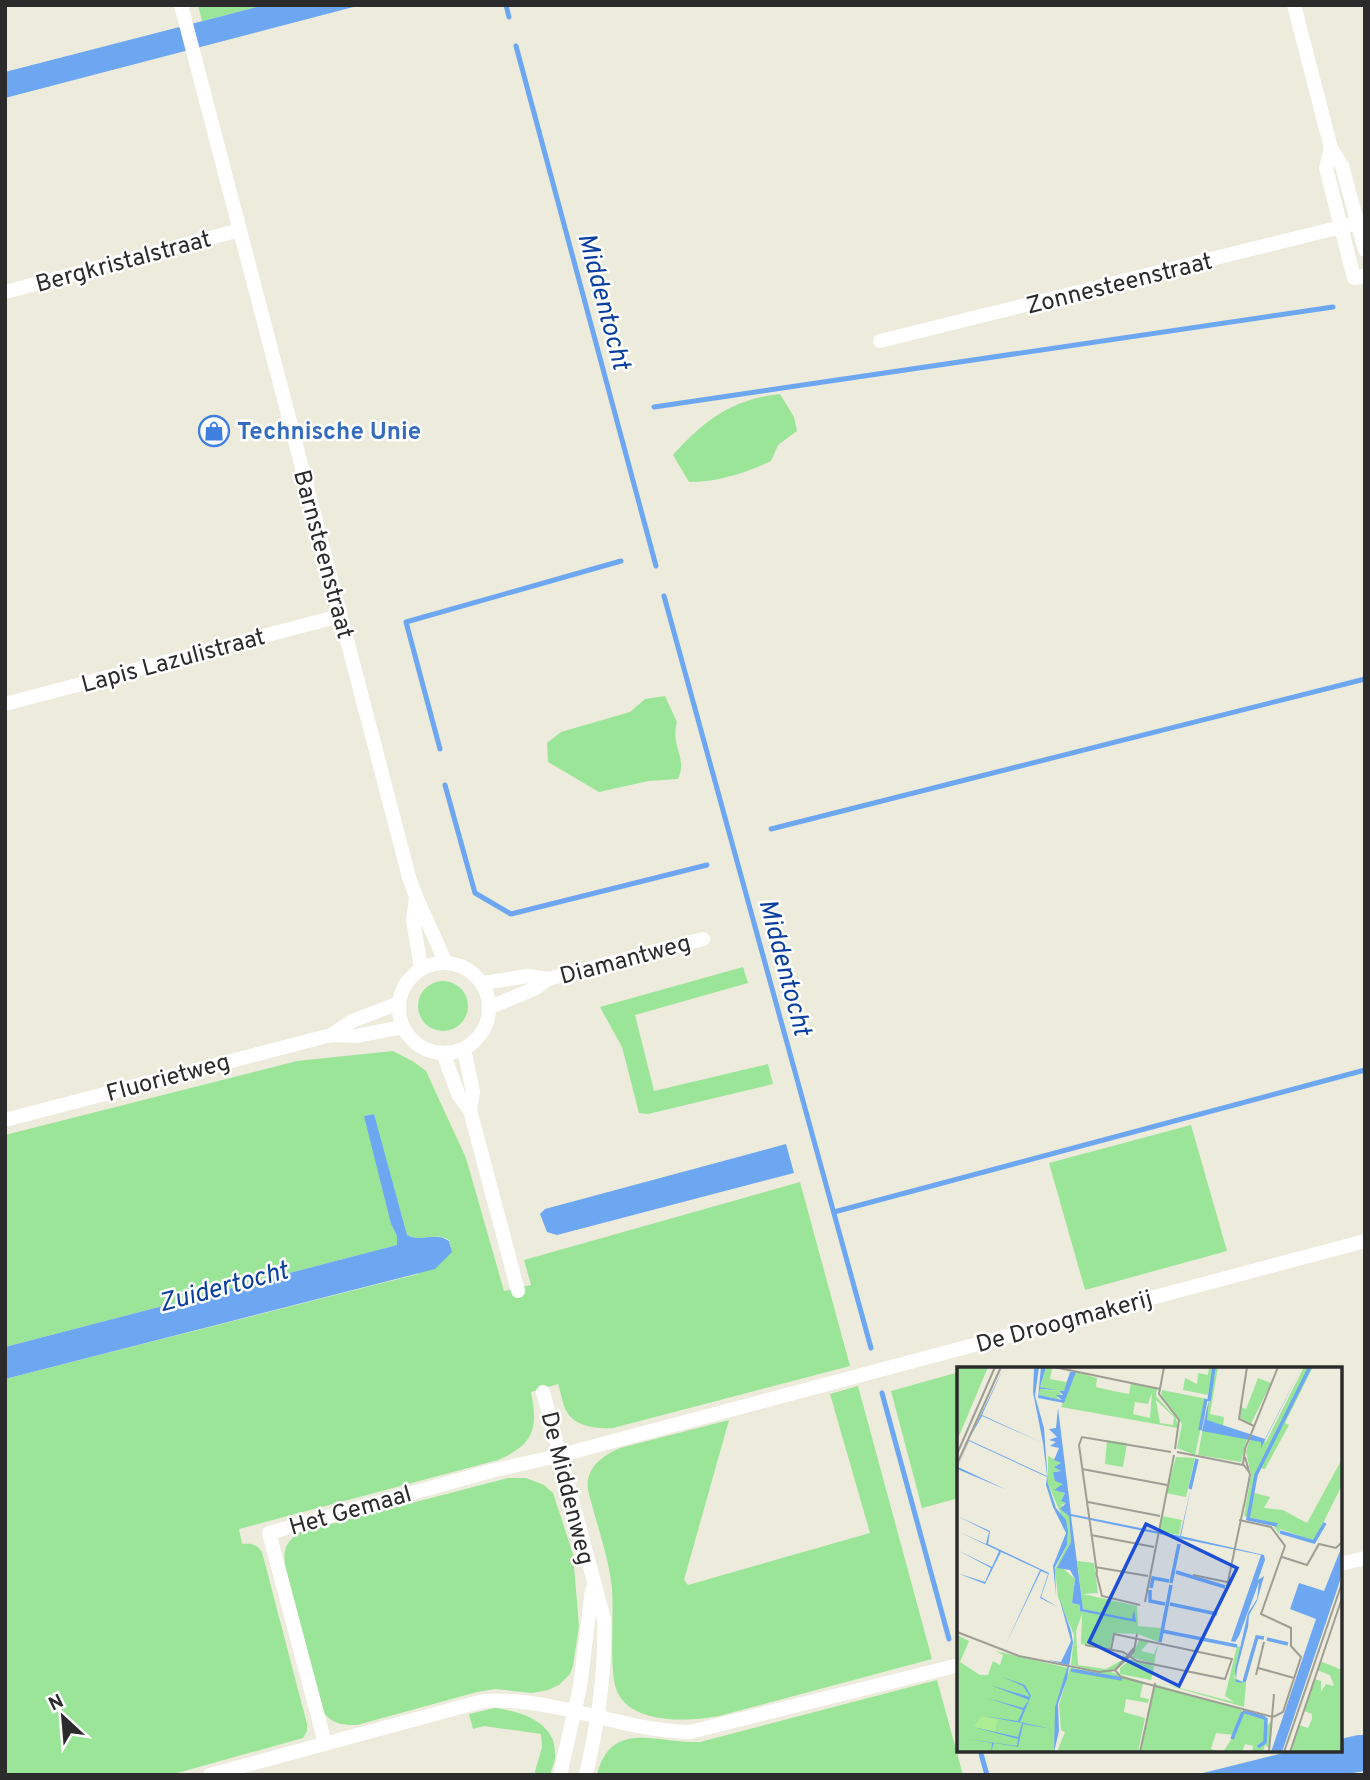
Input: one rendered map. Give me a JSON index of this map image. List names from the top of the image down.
{
  "streets": {
    "street": [
      "Bergkristalstraat",
      "Zonnesteenstraat",
      "Barnsteenstraat",
      "Lapis Lazulistraat",
      "Diamantweg",
      "Fluorietweg",
      "De Droogmakerij",
      "De Middenweg",
      "Het Gemaal"
    ]
  },
  "crossings": [
    ["Bergkristalstraat", "Barnsteenstraat"],
    ["Barnsteenstraat", "Lapis Lazulistraat"],
    ["Barnsteenstraat", "Diamantweg"],
    ["Barnsteenstraat", "Fluorietweg"],
    ["Diamantweg", "Fluorietweg"],
    ["De Droogmakerij", "De Middenweg"],
    ["De Droogmakerij", "Het Gemaal"],
    ["De Middenweg", "Het Gemaal"]
  ],
  "water": ["Middentocht", "Zuidertocht"],
  "places": {
    "shop": ["Technische Unie"]
  },
  "north": "top left"
}
